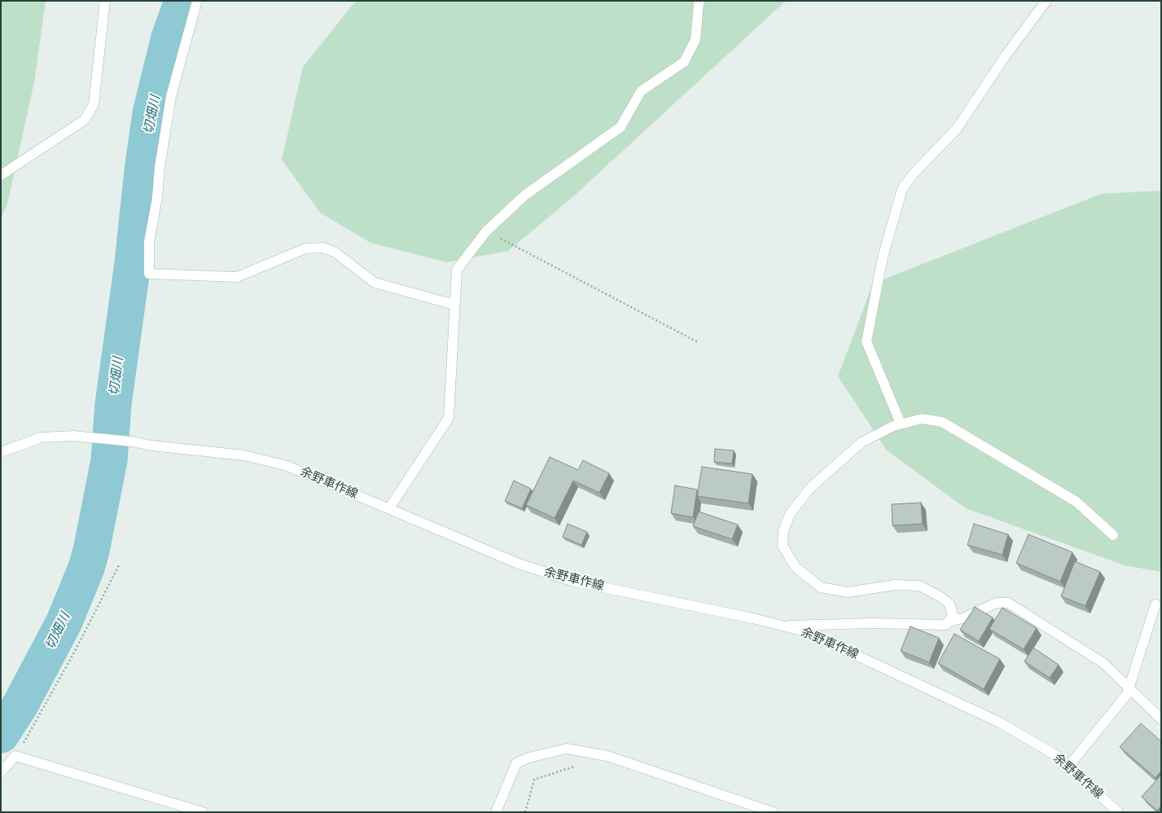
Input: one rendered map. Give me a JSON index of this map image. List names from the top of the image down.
{
  "streets": {
    "street": ["余野車作線"]
  },
  "water": ["切畑川"]
}
